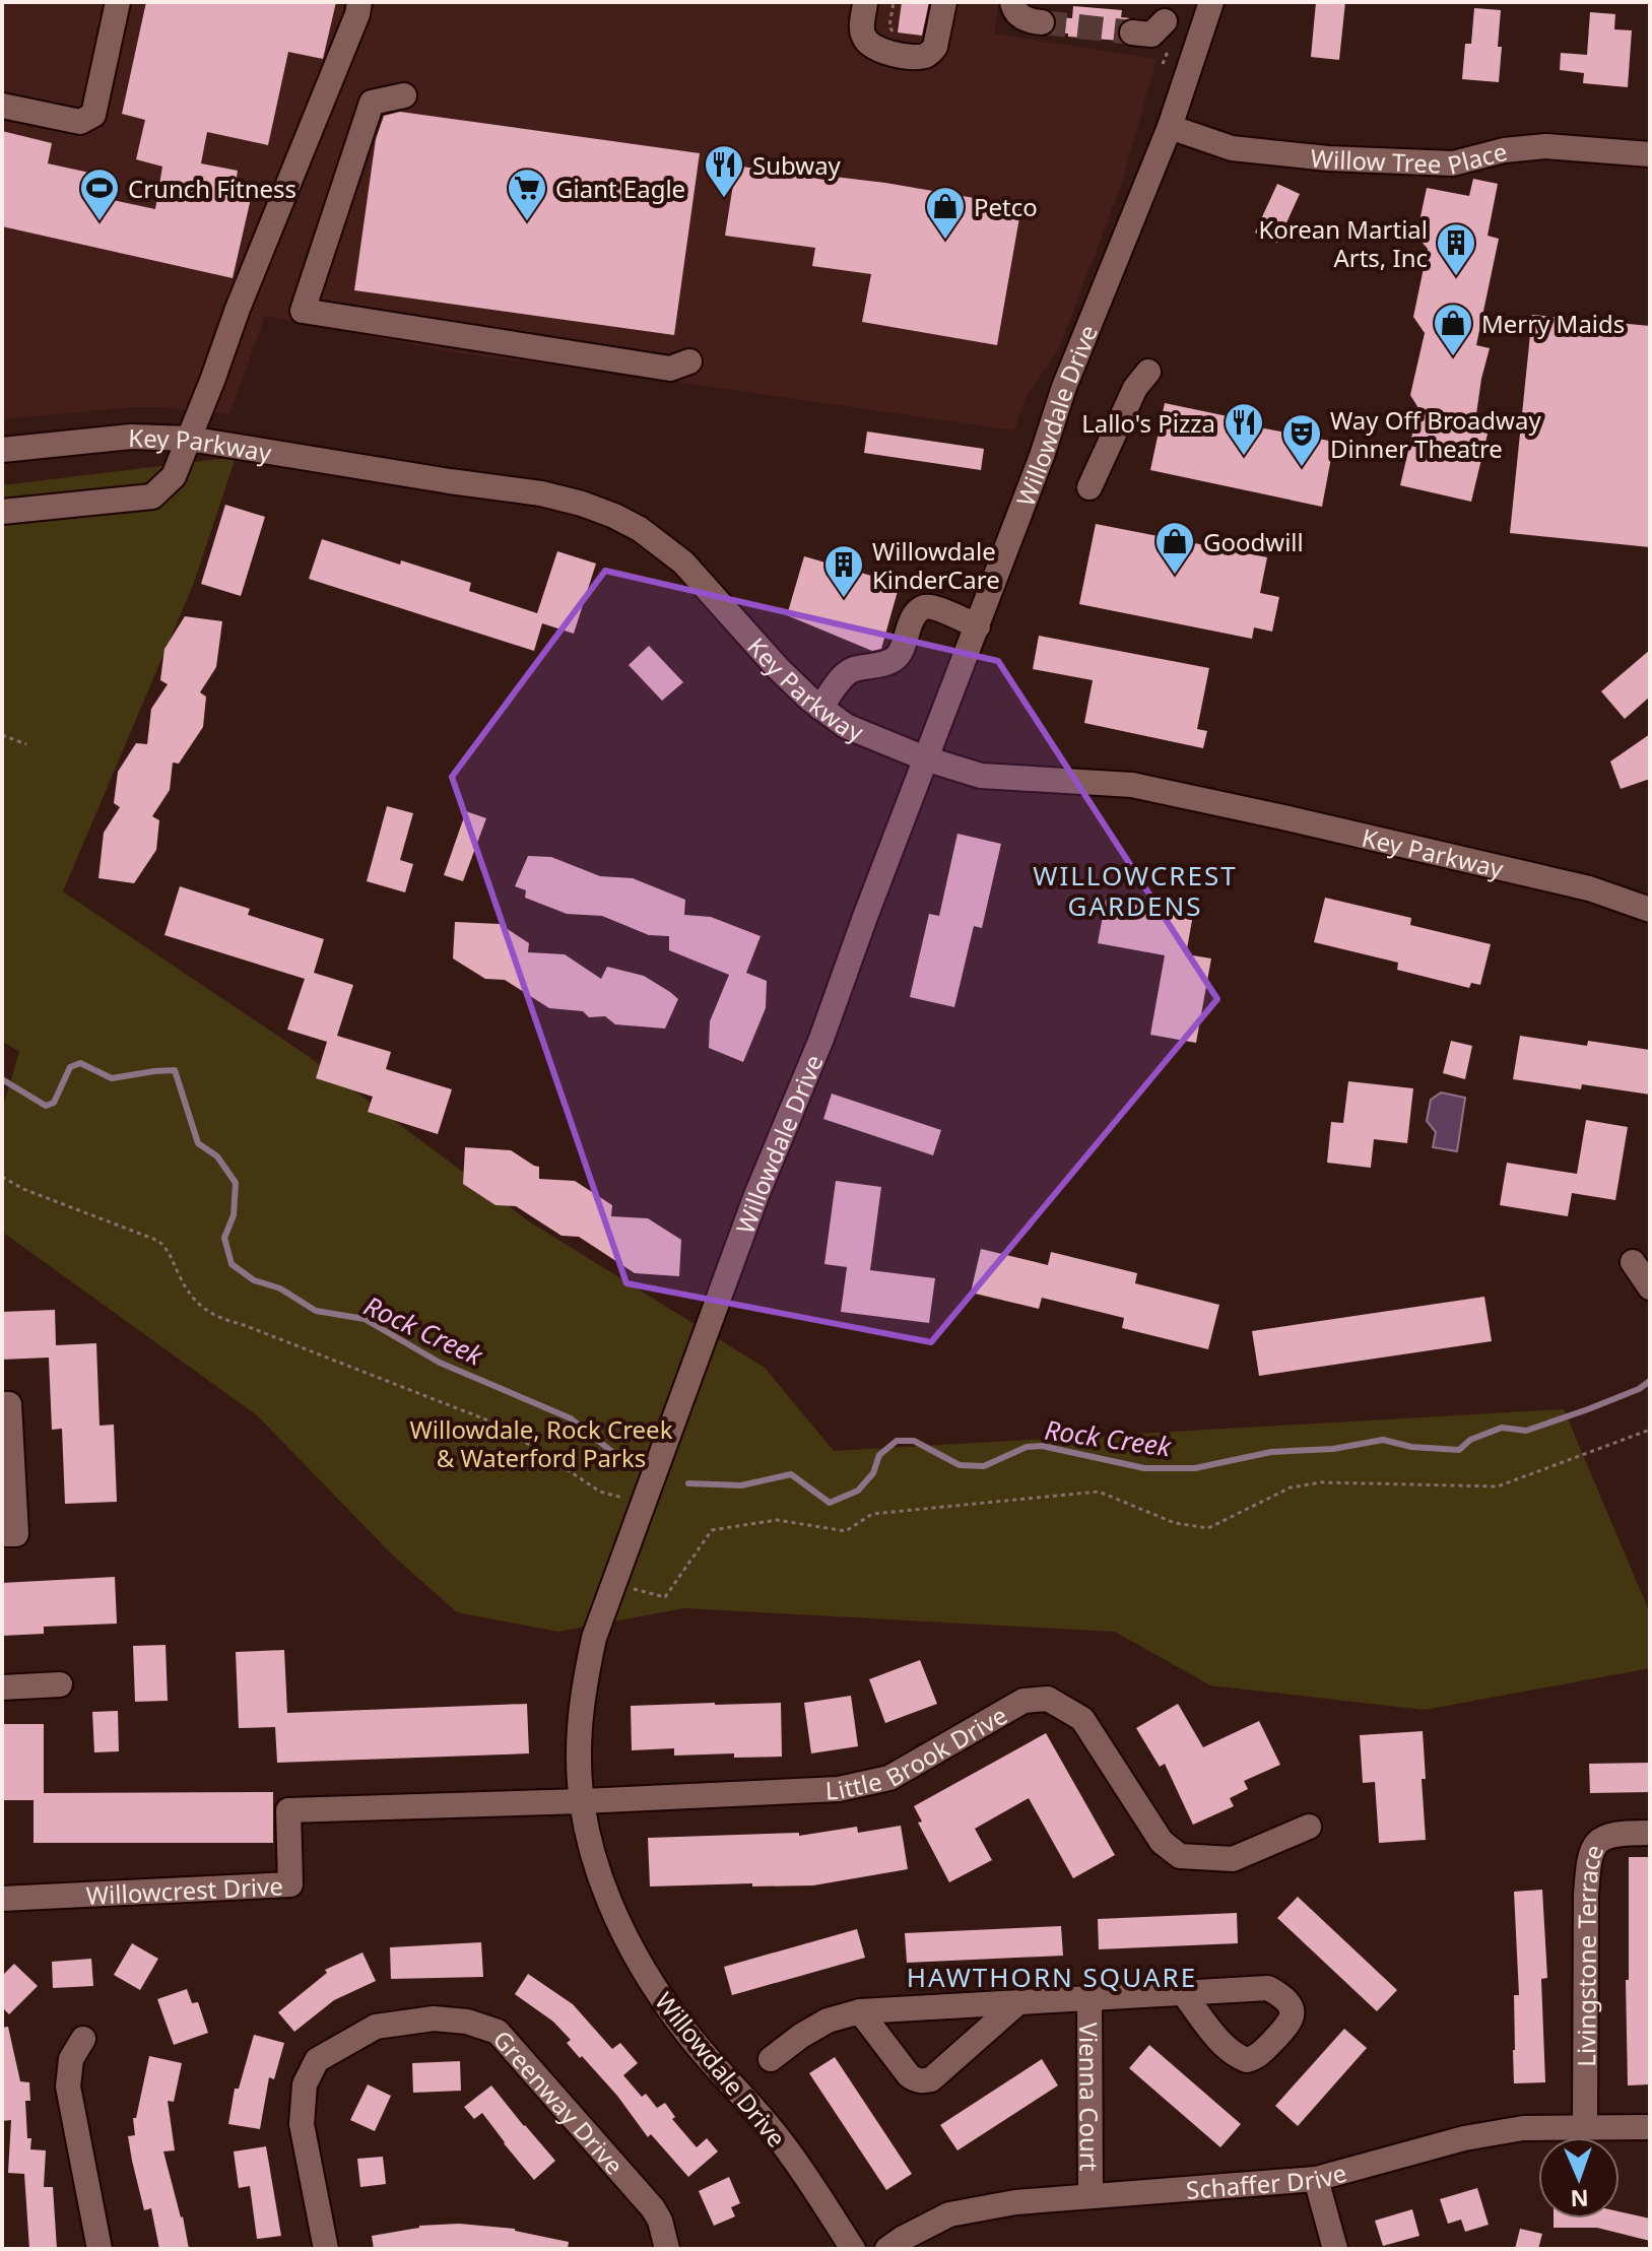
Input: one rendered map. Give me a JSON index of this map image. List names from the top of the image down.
{
  "streets": {
    "street": [
      "Willow Tree Place",
      "Willowdale Drive",
      "Key Parkway",
      "Little Brook Drive",
      "Willowcrest Drive",
      "Livingstone Terrace",
      "Vienna Court",
      "Greenway Drive",
      "Schaffer Drive"
    ]
  },
  "crossings": [
    ["Willow Tree Place", "Willowdale Drive"],
    ["Willowdale Drive", "Key Parkway"],
    ["Willowdale Drive", "Little Brook Drive"],
    ["Willowdale Drive", "Willowcrest Drive"],
    ["Little Brook Drive", "Willowcrest Drive"],
    ["Livingstone Terrace", "Schaffer Drive"],
    ["Vienna Court", "Schaffer Drive"]
  ],
  "districts": ["WILLOWCREST GARDENS", "HAWTHORN SQUARE"],
  "water": ["Rock Creek"],
  "parks": ["Willowdale, Rock Creek & Waterford Parks"],
  "places": {
    "restaurant": ["Subway", "Lallo's Pizza"],
    "sports": ["Crunch Fitness"],
    "supermarket": ["Giant Eagle"],
    "shop": ["Petco", "Merry Maids", "Goodwill"],
    "building": ["Korean Martial Arts, Inc", "Willowdale KinderCare"],
    "theatre": ["Way Off Broadway Dinner Theatre"]
  },
  "north": "bottom"
}
